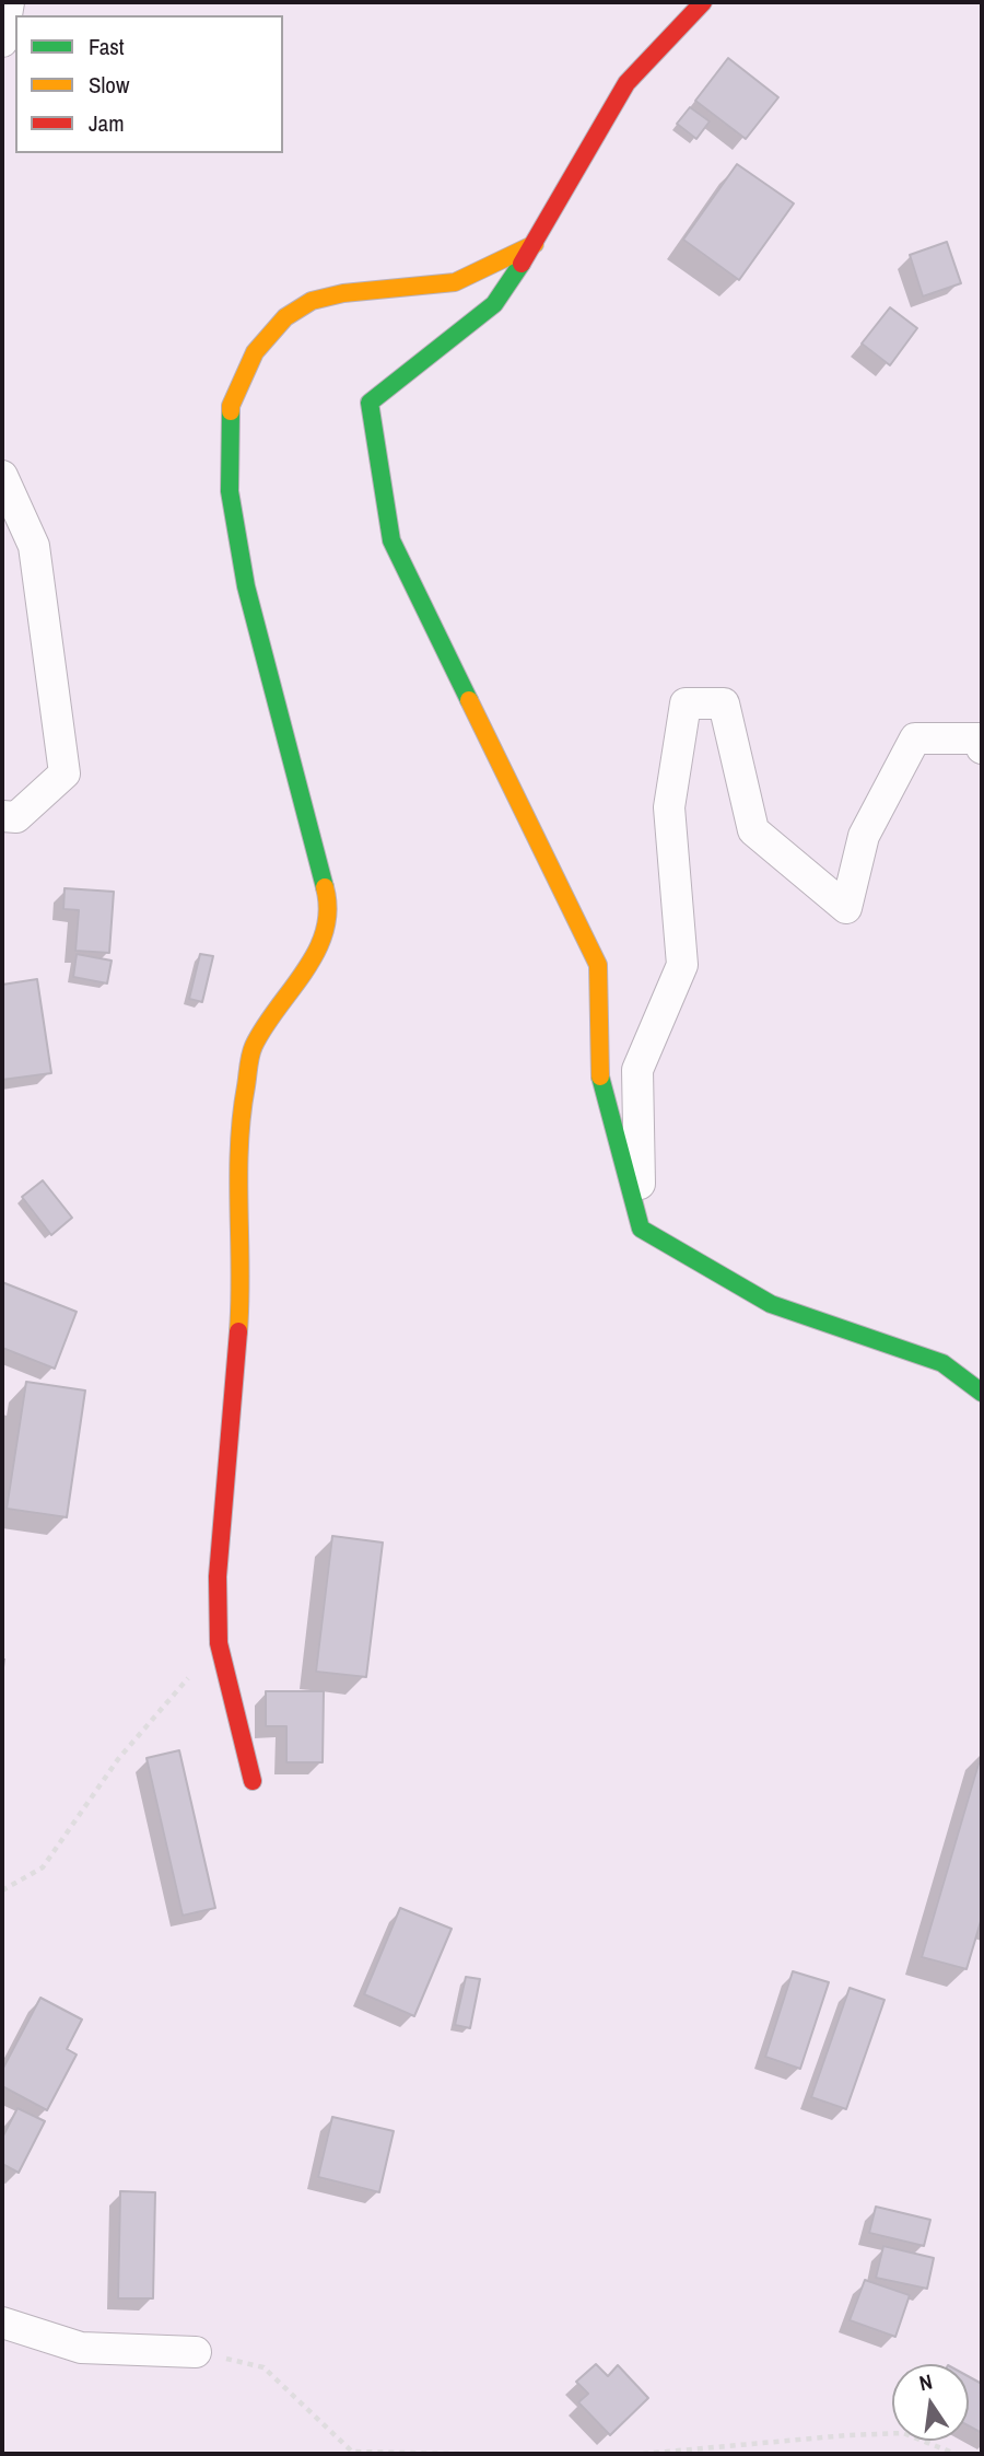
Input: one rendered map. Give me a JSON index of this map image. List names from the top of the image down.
{
  "legend": ["Fast", "Slow", "Jam"],
  "north": "top"
}
